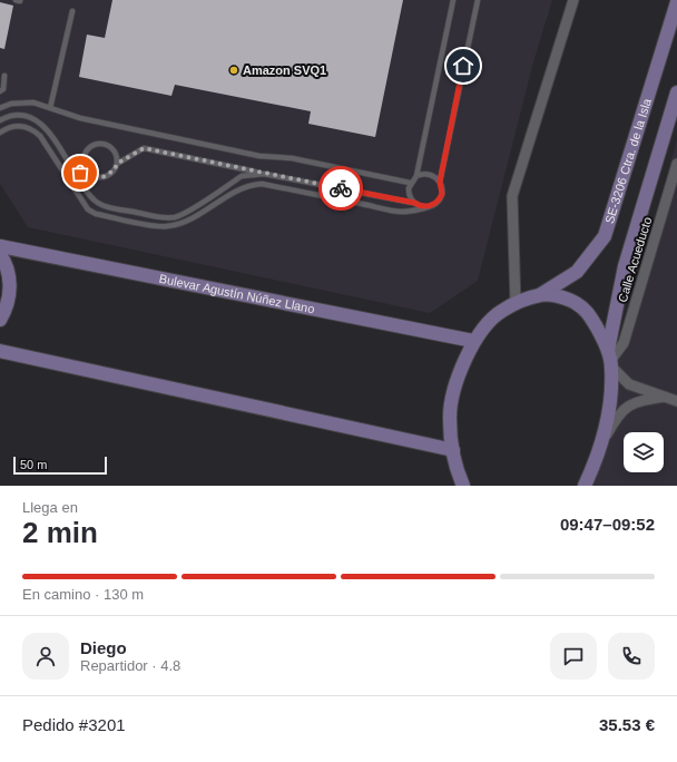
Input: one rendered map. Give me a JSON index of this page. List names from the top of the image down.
{
  "streets": {
    "street": ["SE-3206 Ctra. de la Isla", "Calle Acueducto", "Bulevar Agustín Núñez Llano"]
  },
  "crossings": [
    ["SE-3206 Ctra. de la Isla", "Bulevar Agustín Núñez Llano"]
  ],
  "places": ["Amazon SVQ1"],
  "scale_bar": "50 m",
  "page": {
    "scale": "50 m",
    "heading": ["2 min", "Llega en", "09:47–09:52"],
    "panel": [
      "Diego",
      "Repartidor · 4.8",
      "Pedido #3201",
      "35.53 €"
    ],
    "bar": "En camino · 130 m"
  }
}
